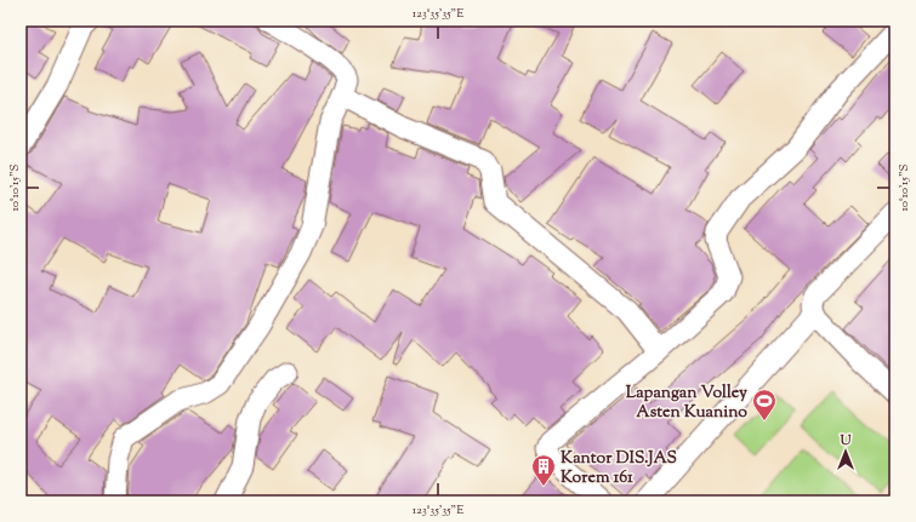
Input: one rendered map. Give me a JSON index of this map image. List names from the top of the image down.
{
  "places": {
    "sports": ["Lapangan Volley Asten Kuanino"],
    "building": ["Kantor DIS.JAS Korem 161"]
  },
  "north": "top",
  "coordinates": ["123°35'35\"E", "10°10'15\"S"]
}
